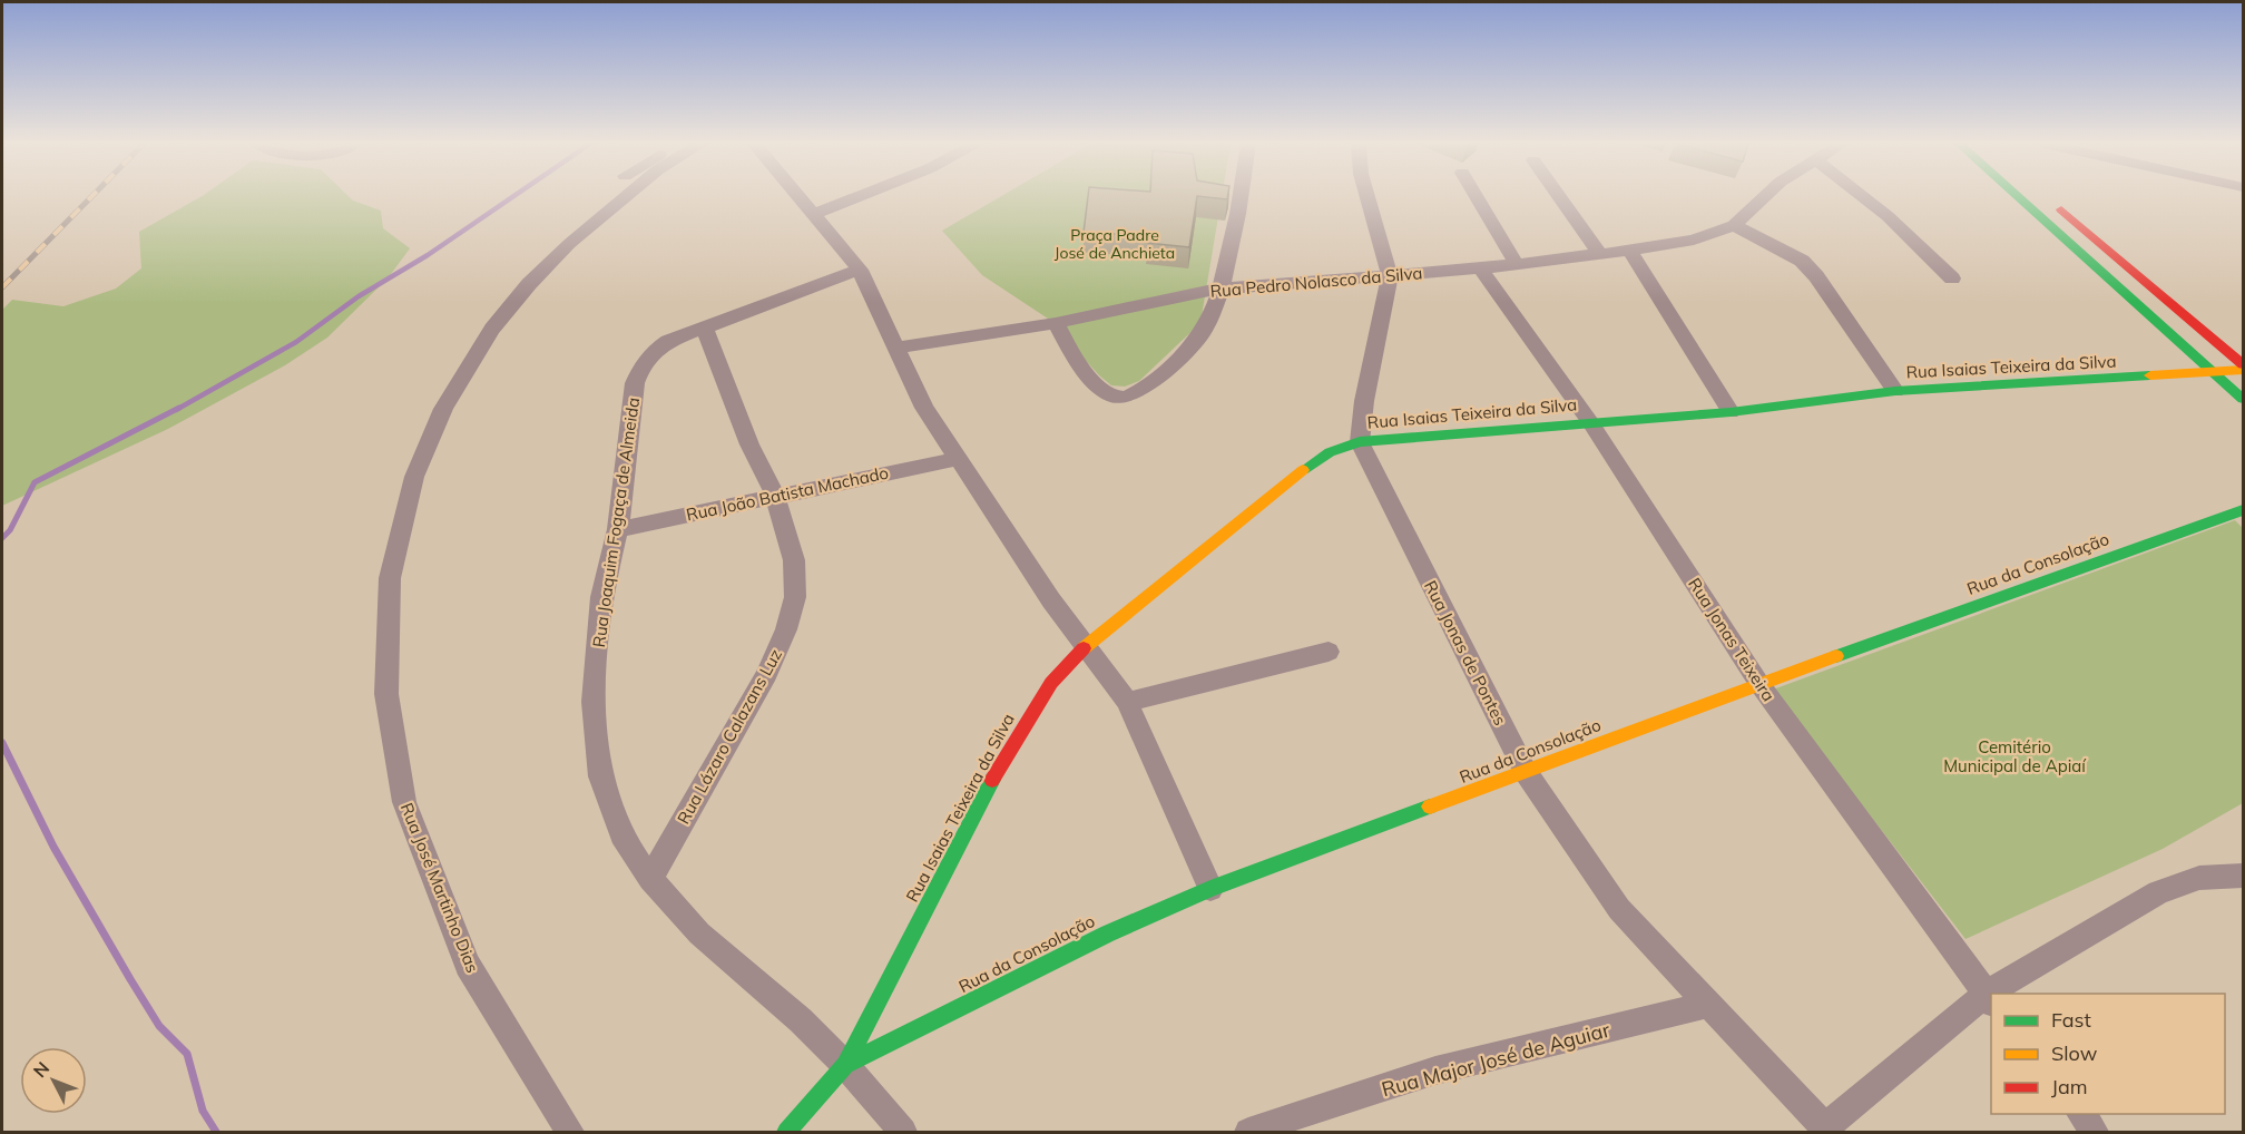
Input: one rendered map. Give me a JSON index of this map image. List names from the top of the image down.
{
  "streets": {
    "street": [
      "Rua Pedro Nolasco da Silva",
      "Rua Isaias Teixeira da Silva",
      "Rua João Batista Machado",
      "Rua Joaquim Fogaça de Almeida",
      "Rua da Consolação",
      "Rua Jonas Teixeira",
      "Rua Jonas de Pontes",
      "Rua Lázaro Calazans Luz",
      "Rua José Martinho Dias",
      "Rua Major José de Aguiar"
    ]
  },
  "crossings": [
    ["Rua Pedro Nolasco da Silva", "Rua Jonas Teixeira"],
    ["Rua Isaias Teixeira da Silva", "Rua Joaquim Fogaça de Almeida"],
    ["Rua Isaias Teixeira da Silva", "Rua da Consolação"],
    ["Rua Isaias Teixeira da Silva", "Rua Jonas Teixeira"],
    ["Rua Isaias Teixeira da Silva", "Rua Jonas de Pontes"],
    ["Rua João Batista Machado", "Rua Joaquim Fogaça de Almeida"],
    ["Rua João Batista Machado", "Rua Lázaro Calazans Luz"],
    ["Rua Joaquim Fogaça de Almeida", "Rua da Consolação"],
    ["Rua Joaquim Fogaça de Almeida", "Rua Lázaro Calazans Luz"],
    ["Rua da Consolação", "Rua Jonas Teixeira"],
    ["Rua da Consolação", "Rua Jonas de Pontes"],
    ["Rua Jonas de Pontes", "Rua Major José de Aguiar"]
  ],
  "parks": ["Praça Padre José de Anchieta", "Cemitério Municipal de Apiaí"],
  "legend": ["Fast", "Slow", "Jam"],
  "north": "top left"
}
